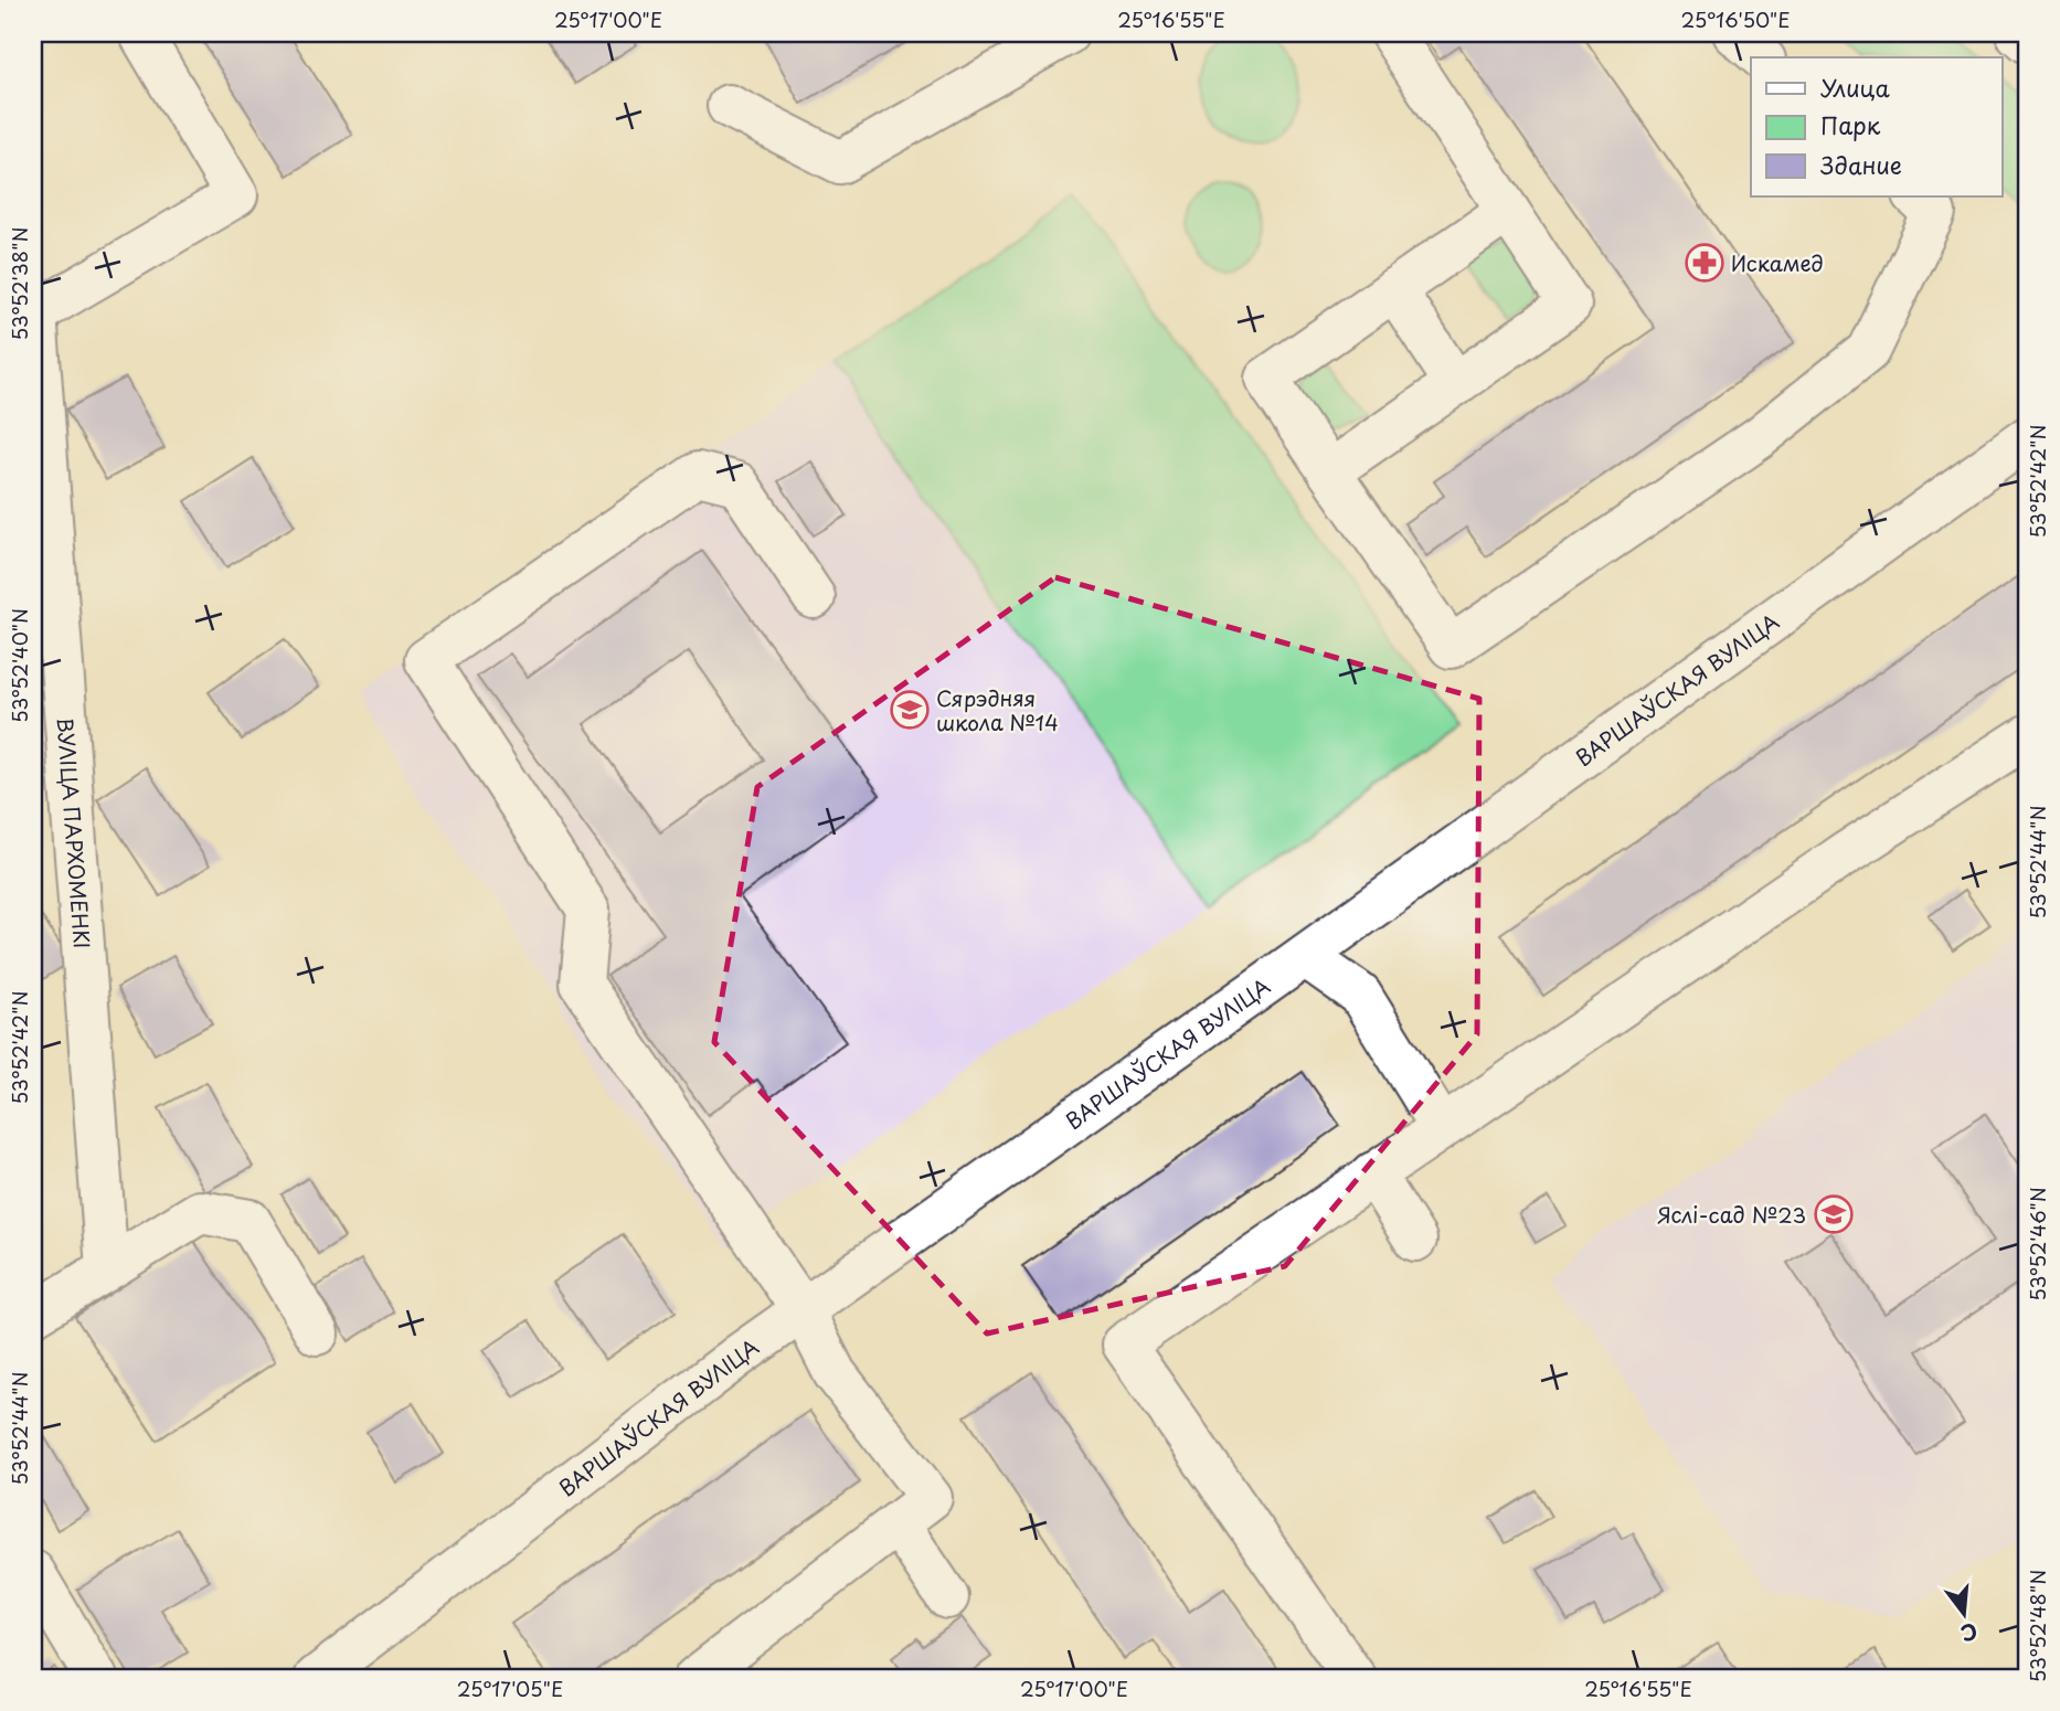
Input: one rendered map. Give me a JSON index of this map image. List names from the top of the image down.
{
  "streets": {
    "street": ["ВАРШАЎСКАЯ ВУЛІЦА", "ВУЛІЦА ПАРХОМЕНКІ"]
  },
  "places": {
    "pharmacy": ["Искамед"],
    "school or university": ["Сярэдняя школа №14", "Яслі-сад №23"]
  },
  "legend": ["Улица", "Парк", "Здание"],
  "north": "bottom",
  "coordinates": [
    "25°17'00\"E",
    "25°16'55\"E",
    "25°16'50\"E",
    "53°52'38\"N",
    "53°52'42\"N",
    "53°52'40\"N",
    "53°52'44\"N",
    "53°52'46\"N",
    "53°52'48\"N",
    "25°17'05\"E"
  ]
}
